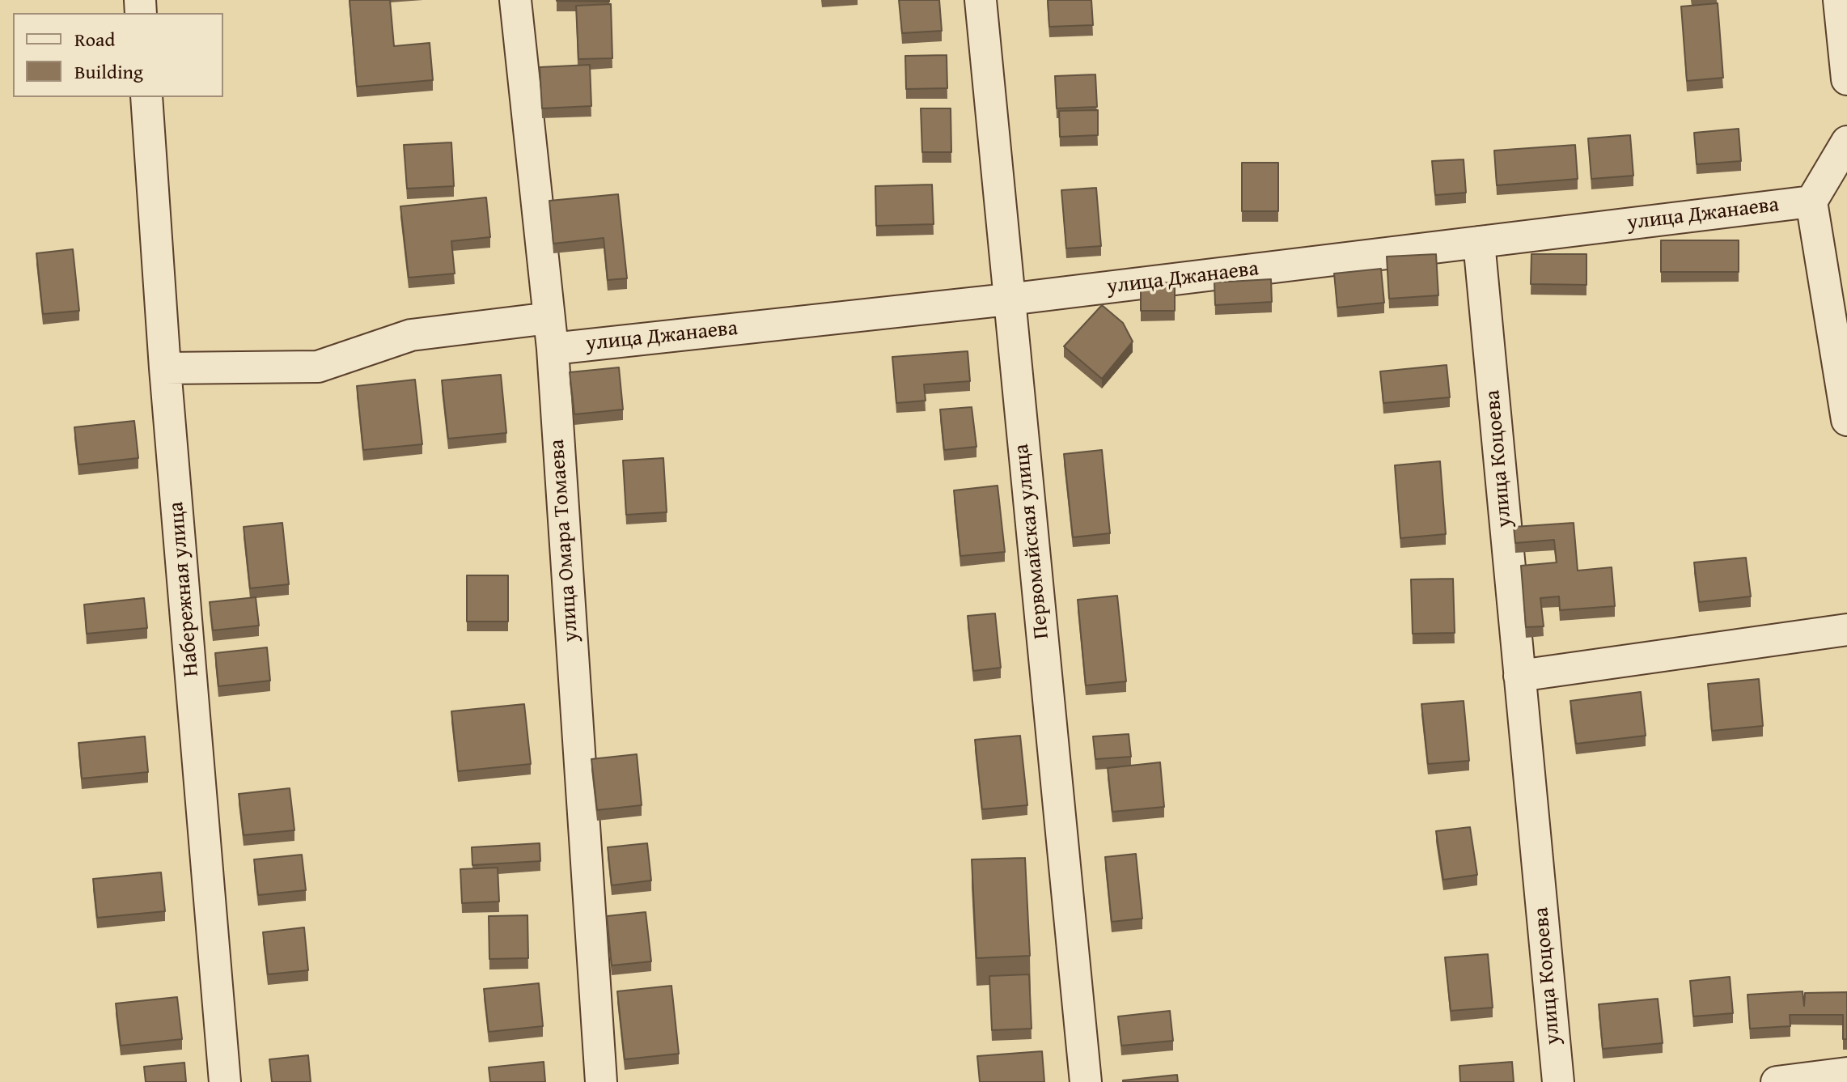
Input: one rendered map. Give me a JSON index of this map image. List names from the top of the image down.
{
  "streets": {
    "street": [
      "улица Джанаева",
      "улица Коцоева",
      "улица Омара Томаева",
      "Первомайская улица",
      "Набережная улица"
    ]
  },
  "crossings": [
    ["улица Джанаева", "улица Коцоева"],
    ["улица Джанаева", "улица Омара Томаева"],
    ["улица Джанаева", "Первомайская улица"]
  ],
  "legend": ["Road", "Building"]
}
